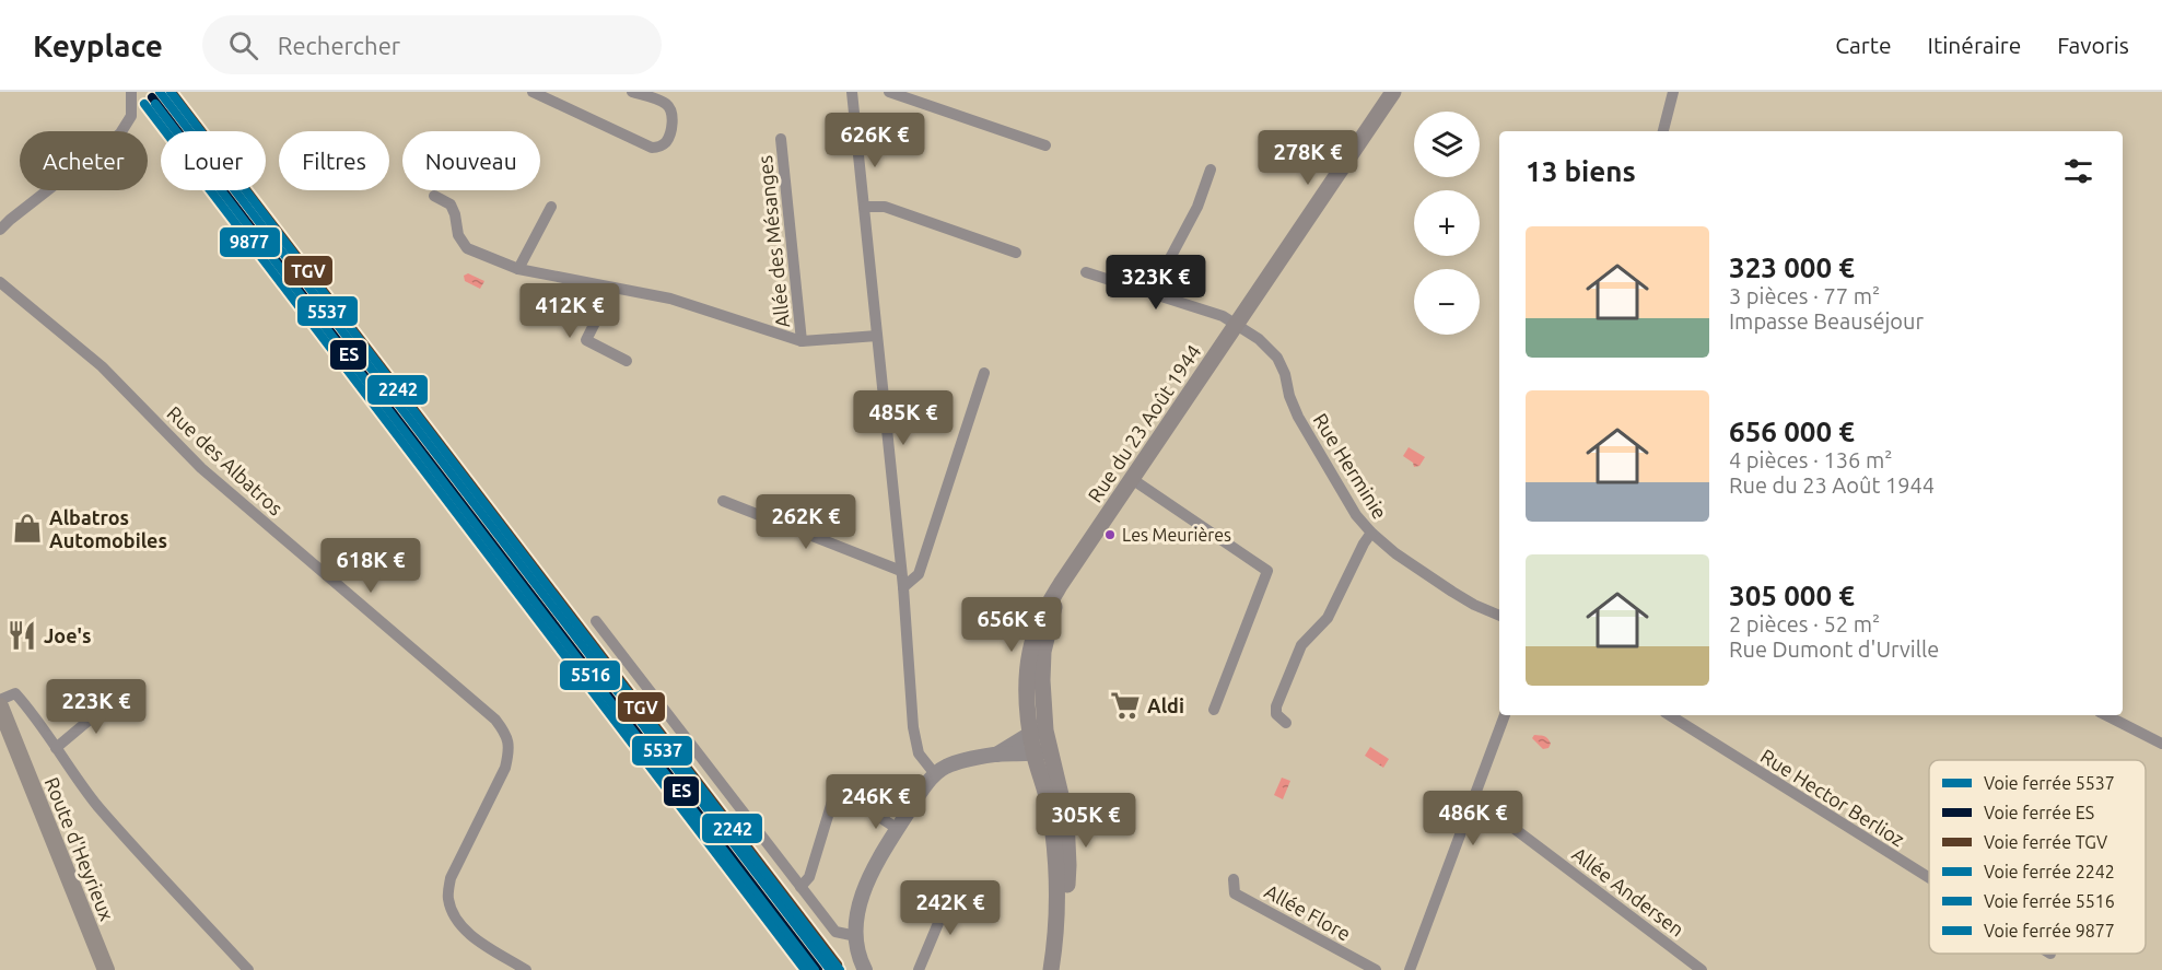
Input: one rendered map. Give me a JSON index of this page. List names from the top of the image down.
{
  "streets": {
    "main road": ["Rue du 23 Août 1944", "Route d'Heyrieux"],
    "street": [
      "Allée des Mésanges",
      "Rue des Albatros",
      "Rue Herminie",
      "Rue Hector Berlioz",
      "Allée Andersen",
      "Allée Flore"
    ]
  },
  "crossings": [
    ["Rue du 23 Août 1944", "Rue Herminie"]
  ],
  "places": {
    "shop": ["Albatros Automobiles"],
    "other": ["Les Meurières"],
    "restaurant": ["Joe's"],
    "supermarket": ["Aldi"]
  },
  "lines": [
    "rail line 5537",
    "rail line TGV",
    "rail line 2242",
    "rail line ES",
    "rail line 5516",
    "rail line 9877"
  ],
  "legend": [
    "Voie ferrée 5537",
    "Voie ferrée ES",
    "Voie ferrée TGV",
    "Voie ferrée 2242",
    "Voie ferrée 5516",
    "Voie ferrée 9877"
  ],
  "page": {
    "header": "Keyplace",
    "search": "Rechercher",
    "nav": ["Carte", "Itinéraire", "Favoris"],
    "map_buttons": ["+", "−"],
    "price": [
      "626K €",
      "278K €",
      "323K €",
      "412K €",
      "485K €",
      "262K €",
      "618K €",
      "656K €",
      "223K €",
      "246K €",
      "486K €",
      "305K €",
      "242K €"
    ],
    "chip": [
      "Acheter",
      "Louer",
      "Filtres",
      "Nouveau"
    ],
    "heading": "13 biens",
    "list": [
      {
        "name": "323 000 €",
        "note": "3 pièces · 77 m² · Impasse Beauséjour"
      },
      {
        "name": "656 000 €",
        "note": "4 pièces · 136 m² · Rue du 23 Août 1944"
      },
      {
        "name": "305 000 €",
        "note": "2 pièces · 52 m² · Rue Dumont d'Urville"
      }
    ]
  }
}
